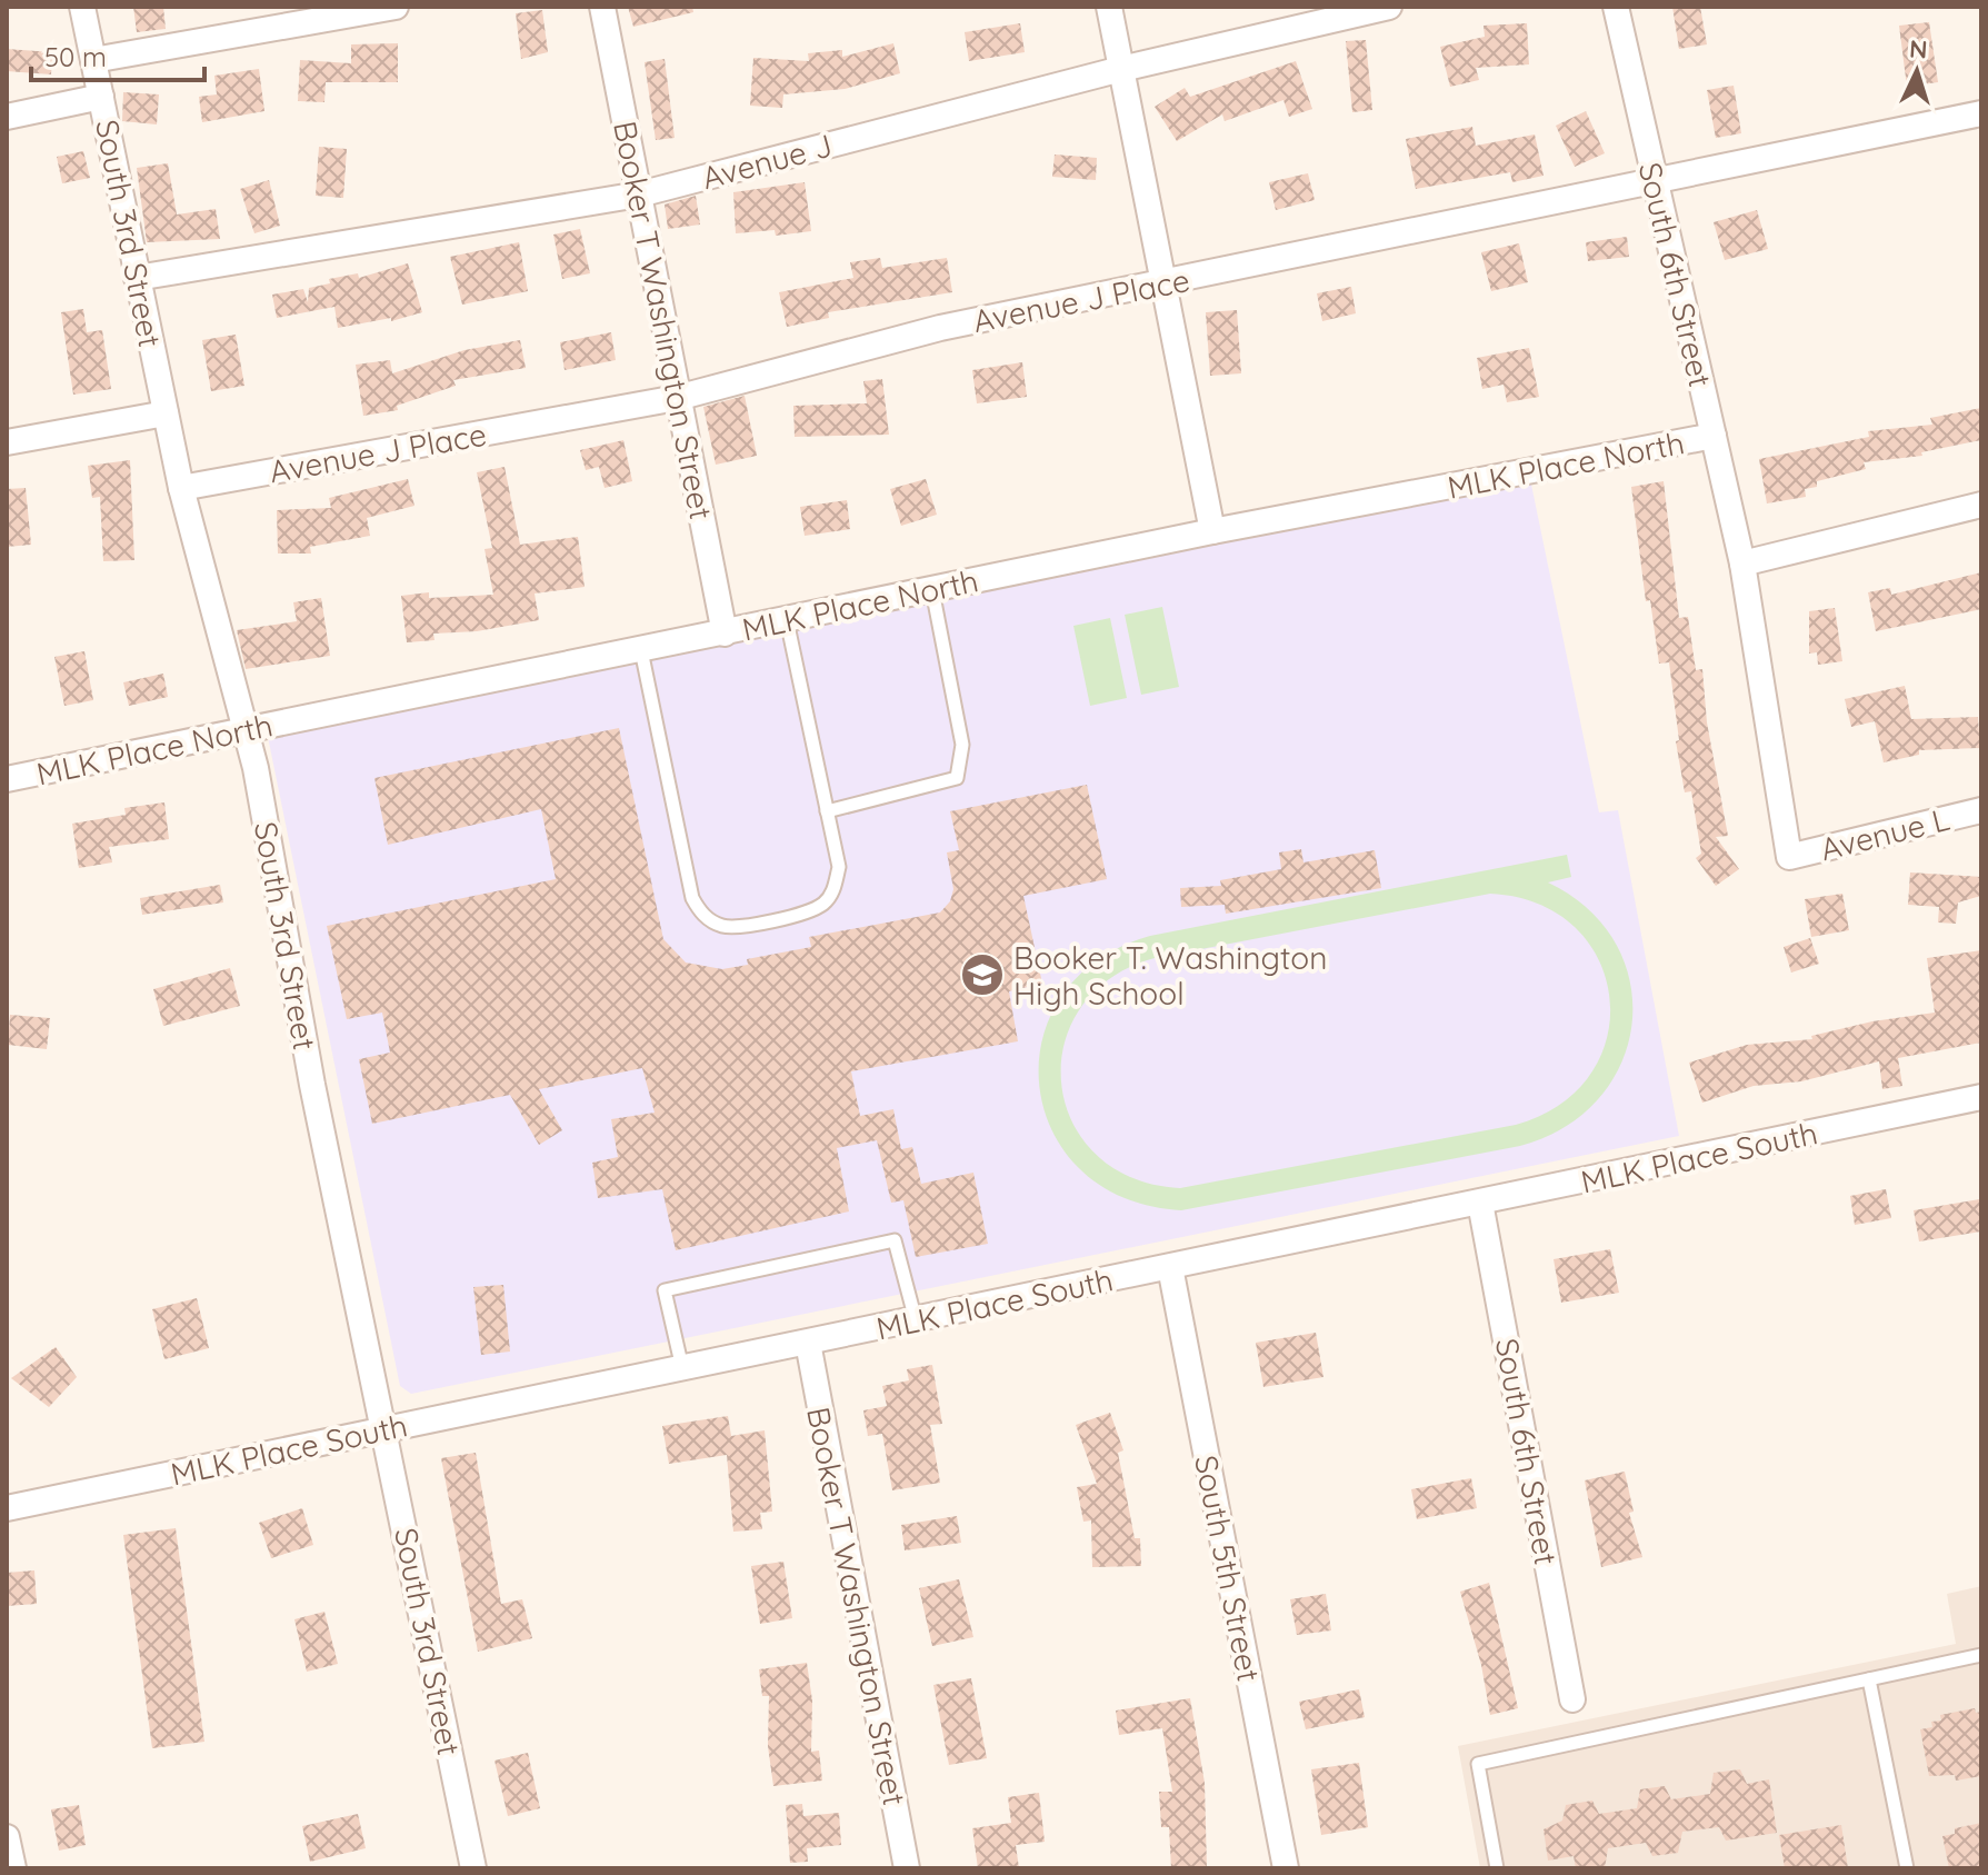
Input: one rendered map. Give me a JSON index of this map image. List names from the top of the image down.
{
  "streets": {
    "street": [
      "Avenue J",
      "South 3rd Street",
      "South 6th Street",
      "Avenue J Place",
      "Booker T Washington Street",
      "MLK Place North",
      "Avenue L",
      "MLK Place South",
      "South 5th Street"
    ]
  },
  "crossings": [
    ["Avenue J", "South 3rd Street"],
    ["Avenue J", "Booker T Washington Street"],
    ["South 3rd Street", "Avenue J Place"],
    ["South 3rd Street", "MLK Place North"],
    ["South 3rd Street", "MLK Place South"],
    ["South 6th Street", "Avenue J Place"],
    ["South 6th Street", "MLK Place North"],
    ["South 6th Street", "Avenue L"],
    ["South 6th Street", "MLK Place South"],
    ["Avenue J Place", "Booker T Washington Street"],
    ["Booker T Washington Street", "MLK Place North"],
    ["Booker T Washington Street", "MLK Place South"],
    ["MLK Place South", "South 5th Street"]
  ],
  "places": {
    "school or university": ["Booker T. Washington High School"]
  },
  "scale_bar": "50 m",
  "north": "top"
}
